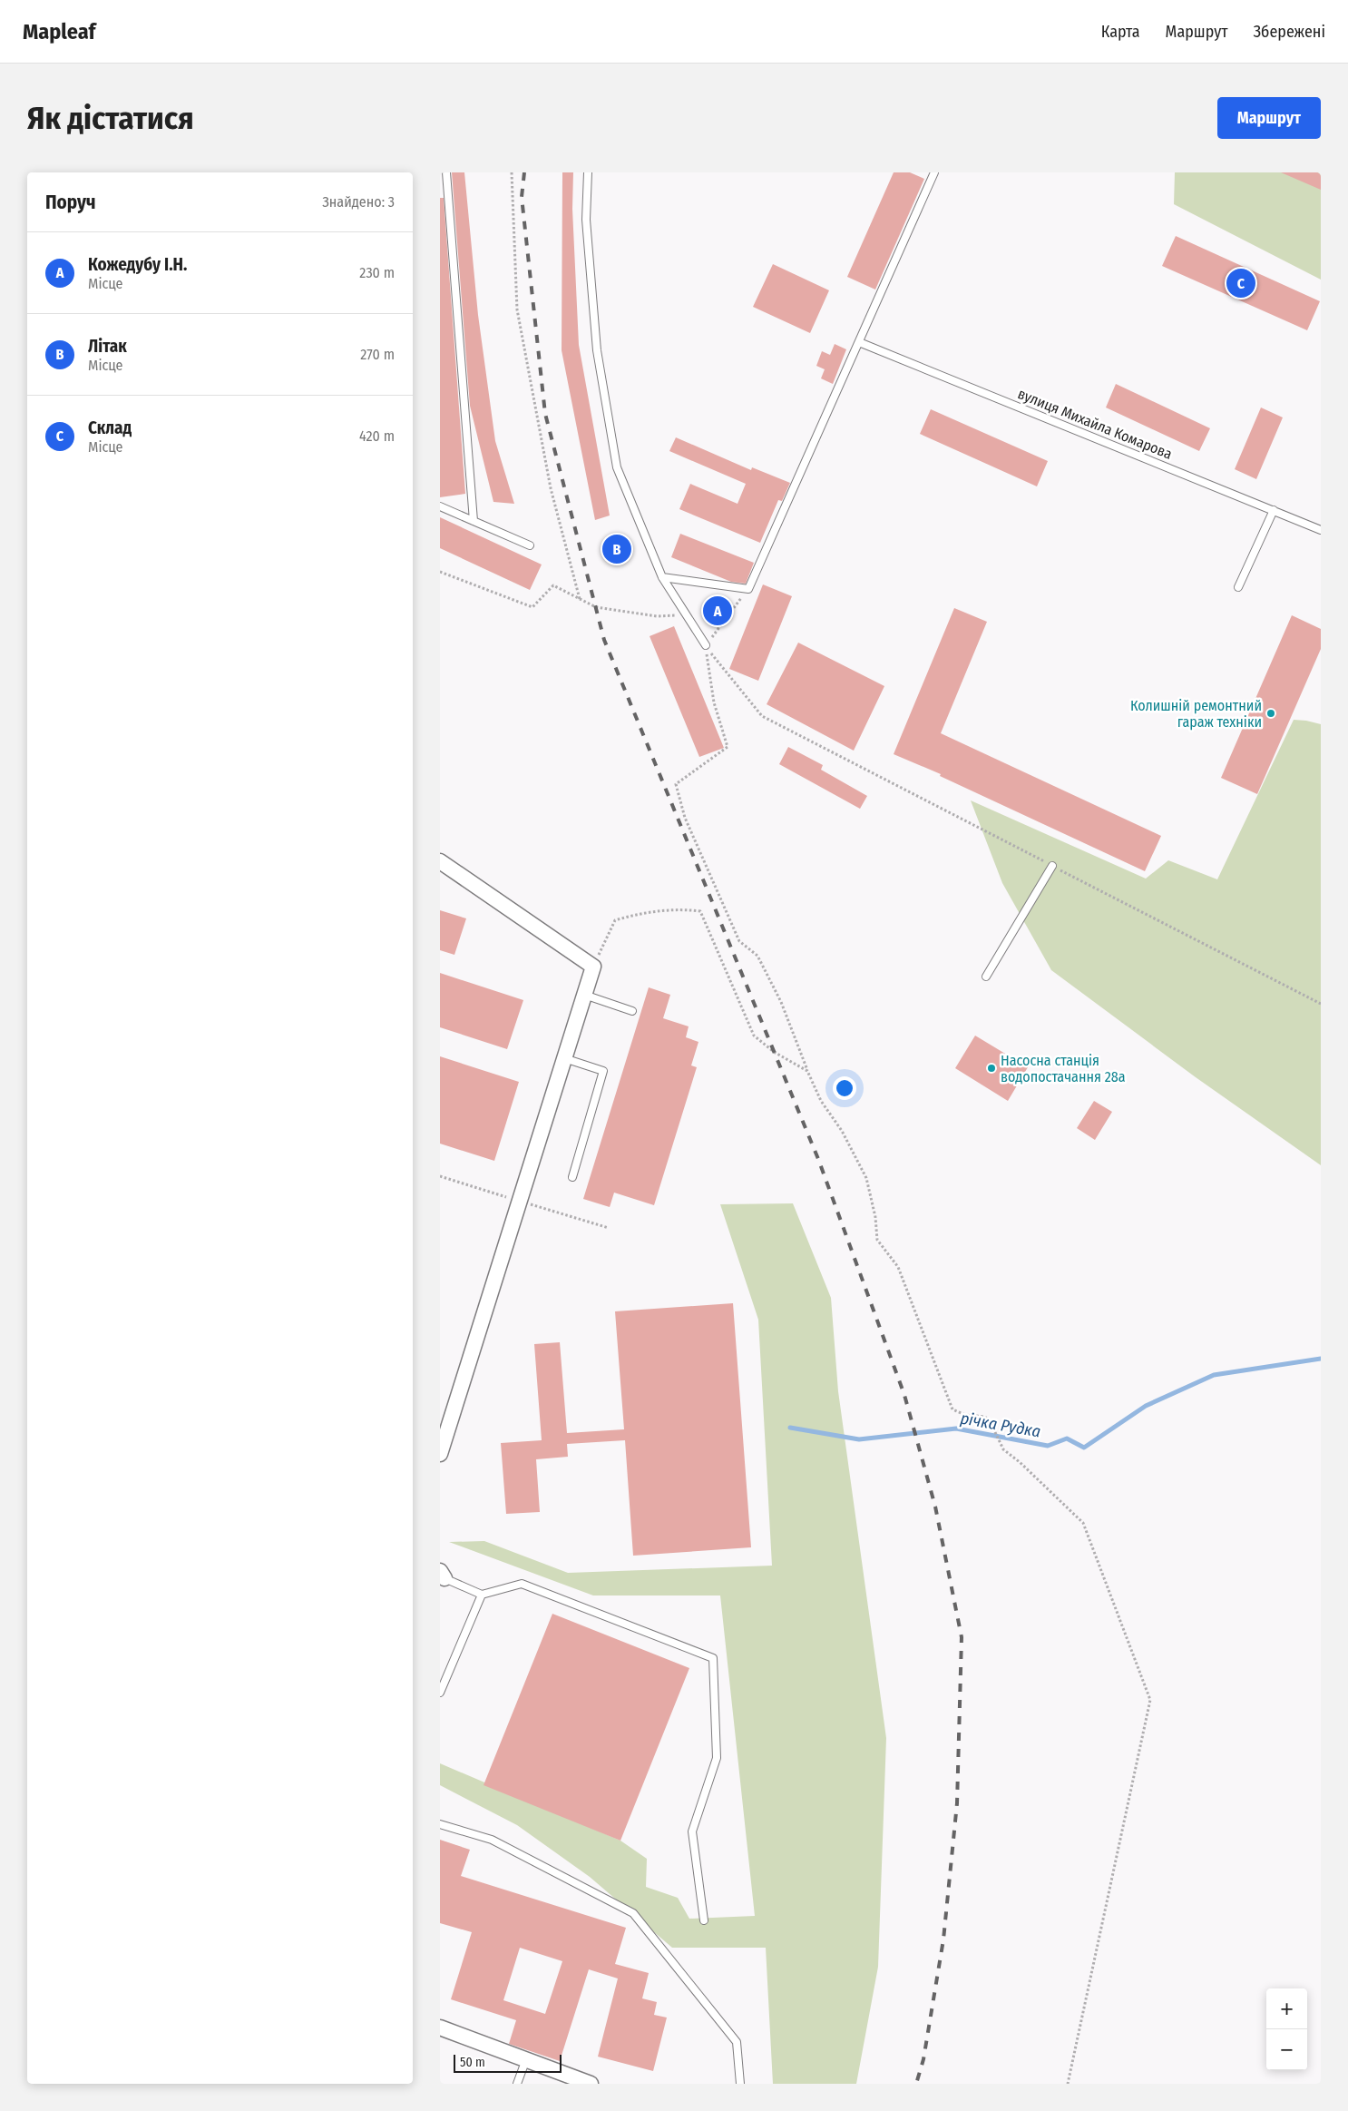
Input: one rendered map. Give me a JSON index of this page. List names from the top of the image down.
{
  "streets": {
    "lane": ["вулиця Михайла Комарова"]
  },
  "water": ["річка Рудка"],
  "places": ["Колишній ремонтний гараж техніки", "Насосна станція водопостачання 28а"],
  "scale_bar": "50 m",
  "page": {
    "header": "Mapleaf",
    "nav": ["Карта", "Маршрут", "Збережені"],
    "buttons": "Маршрут",
    "title": "Як дістатися",
    "heading": ["Поруч", "Знайдено: 3"],
    "list": [
      {
        "mark": "A",
        "name": "Кожедубу І.Н.",
        "note": "Місце",
        "value": "230 m"
      },
      {
        "mark": "B",
        "name": "Літак",
        "note": "Місце",
        "value": "270 m"
      },
      {
        "mark": "C",
        "name": "Склад",
        "note": "Місце",
        "value": "420 m"
      }
    ],
    "pins": ["C", "B", "A"],
    "map_buttons": ["+", "−"],
    "scale": "50 m"
  }
}
